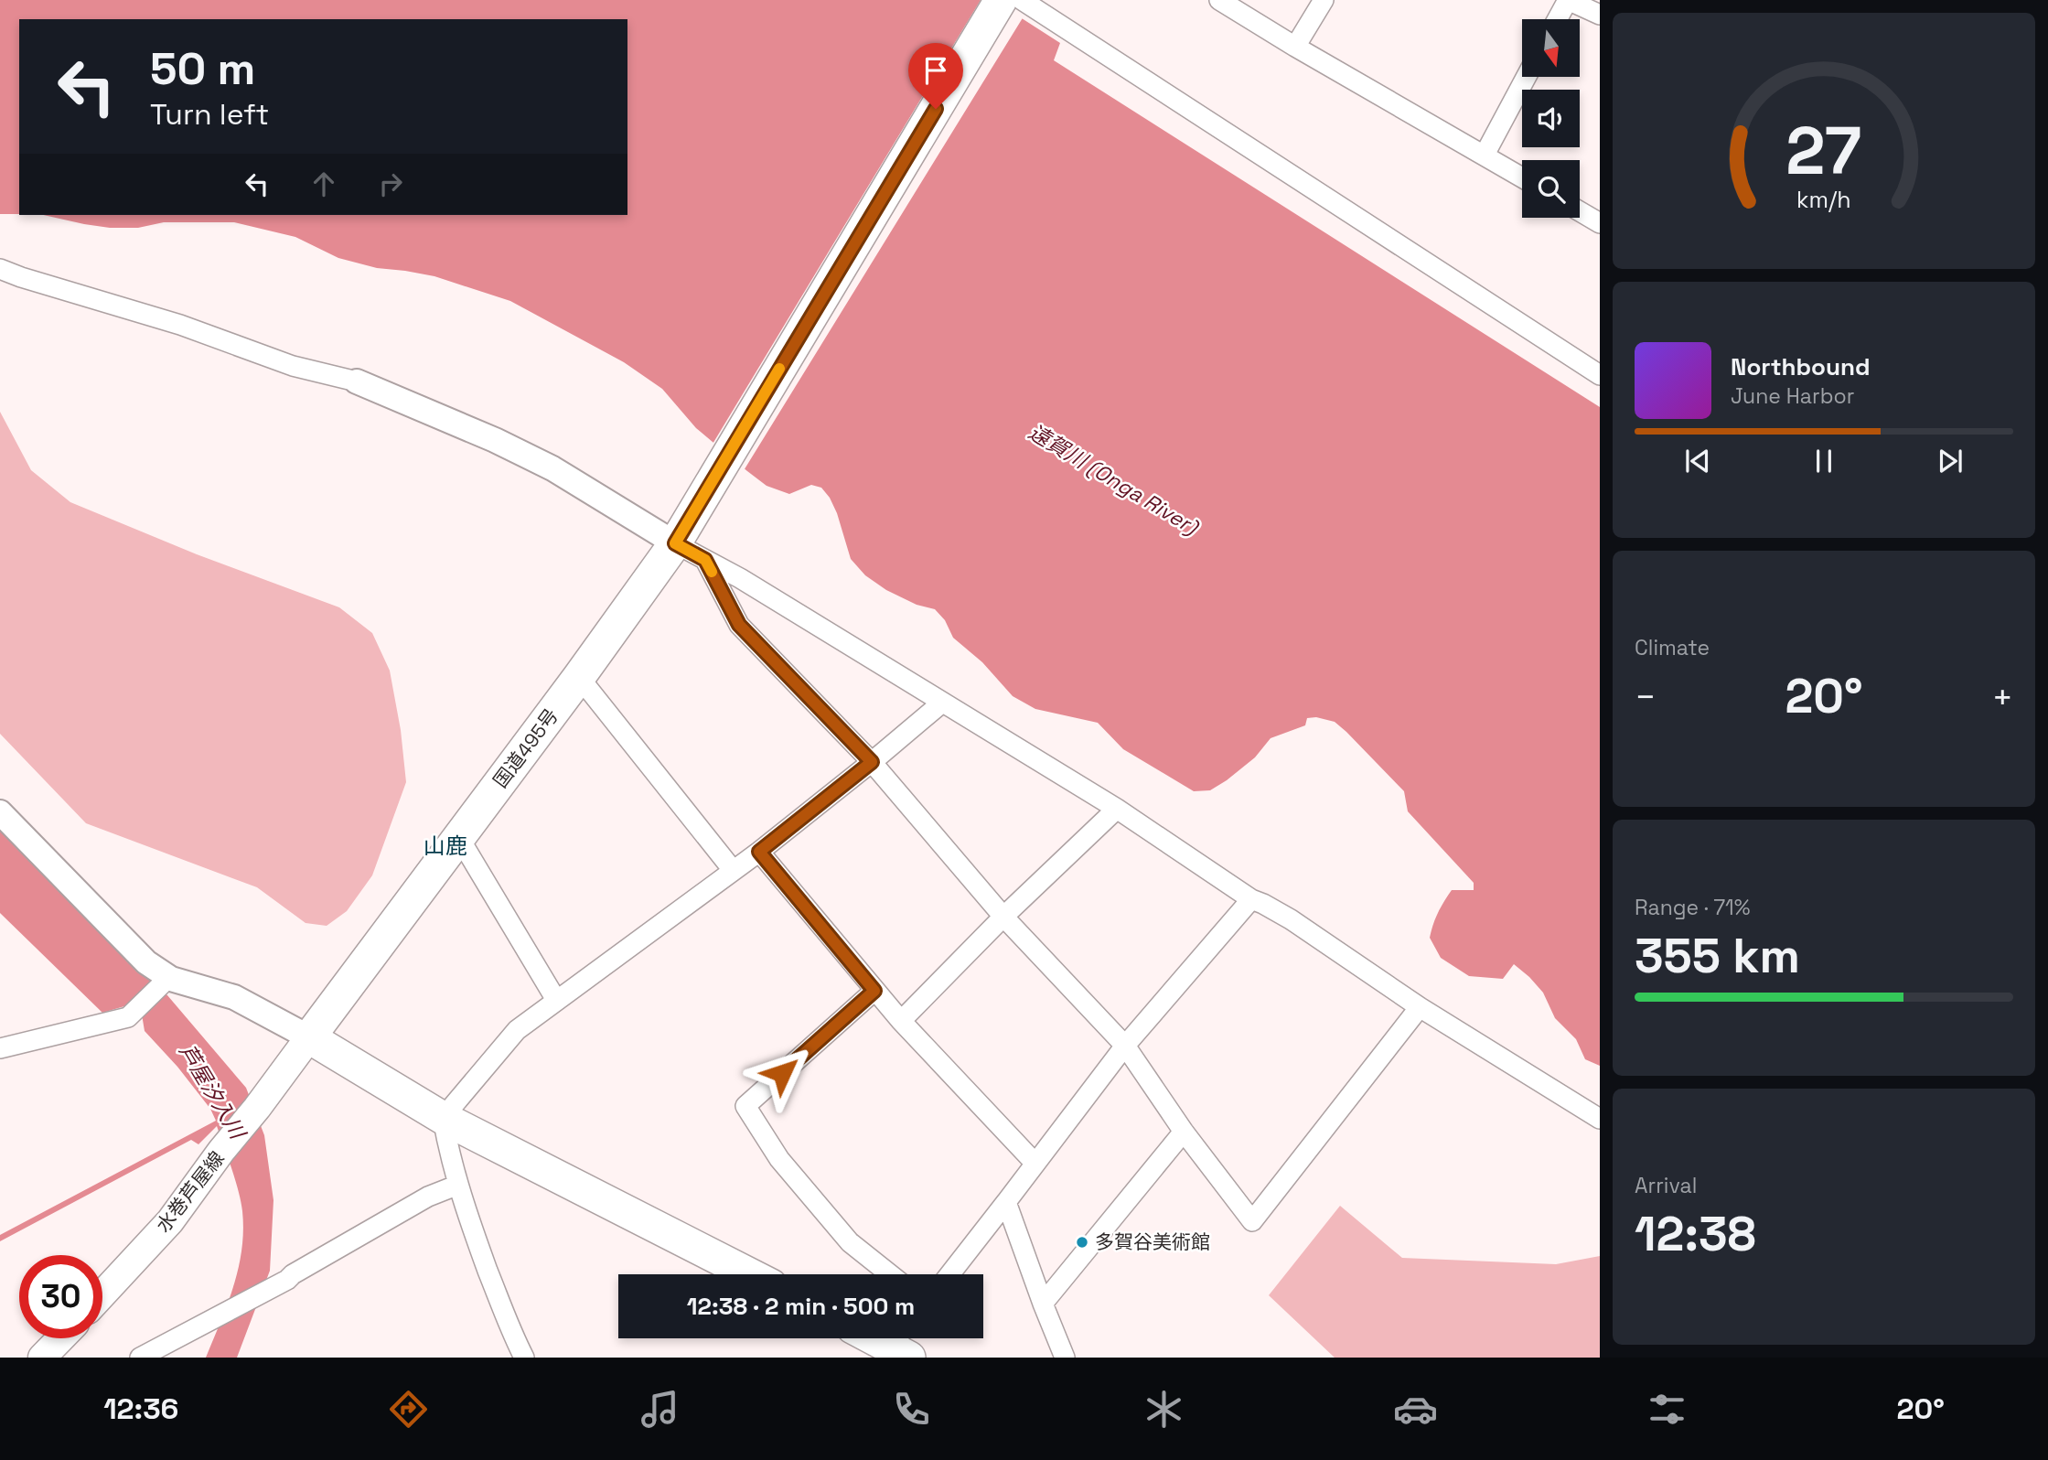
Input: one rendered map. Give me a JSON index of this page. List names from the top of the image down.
{
  "streets": {
    "highway": ["国道495号"],
    "main road": ["水巻芦屋線"]
  },
  "crossings": [
    ["国道495号", "水巻芦屋線"]
  ],
  "districts": ["山鹿"],
  "water": ["遠賀川 (Onga River)", "芦屋汐入川"],
  "places": ["多賀谷美術館"],
  "north": "bottom",
  "page": {
    "turn": ["50 m", "Turn left"],
    "song": ["Northbound", "June Harbor"],
    "tile": [
      "Climate",
      ["Range · 71%", "355 km"],
      ["Arrival", "12:38"]
    ],
    "heat": ["−", "20°", "+"],
    "limit": "30",
    "trip": "12:38 · 2 min · 500 m",
    "tabs": ["12:36", "20°"],
    "gauge": ["27", "km/h"]
  }
}
